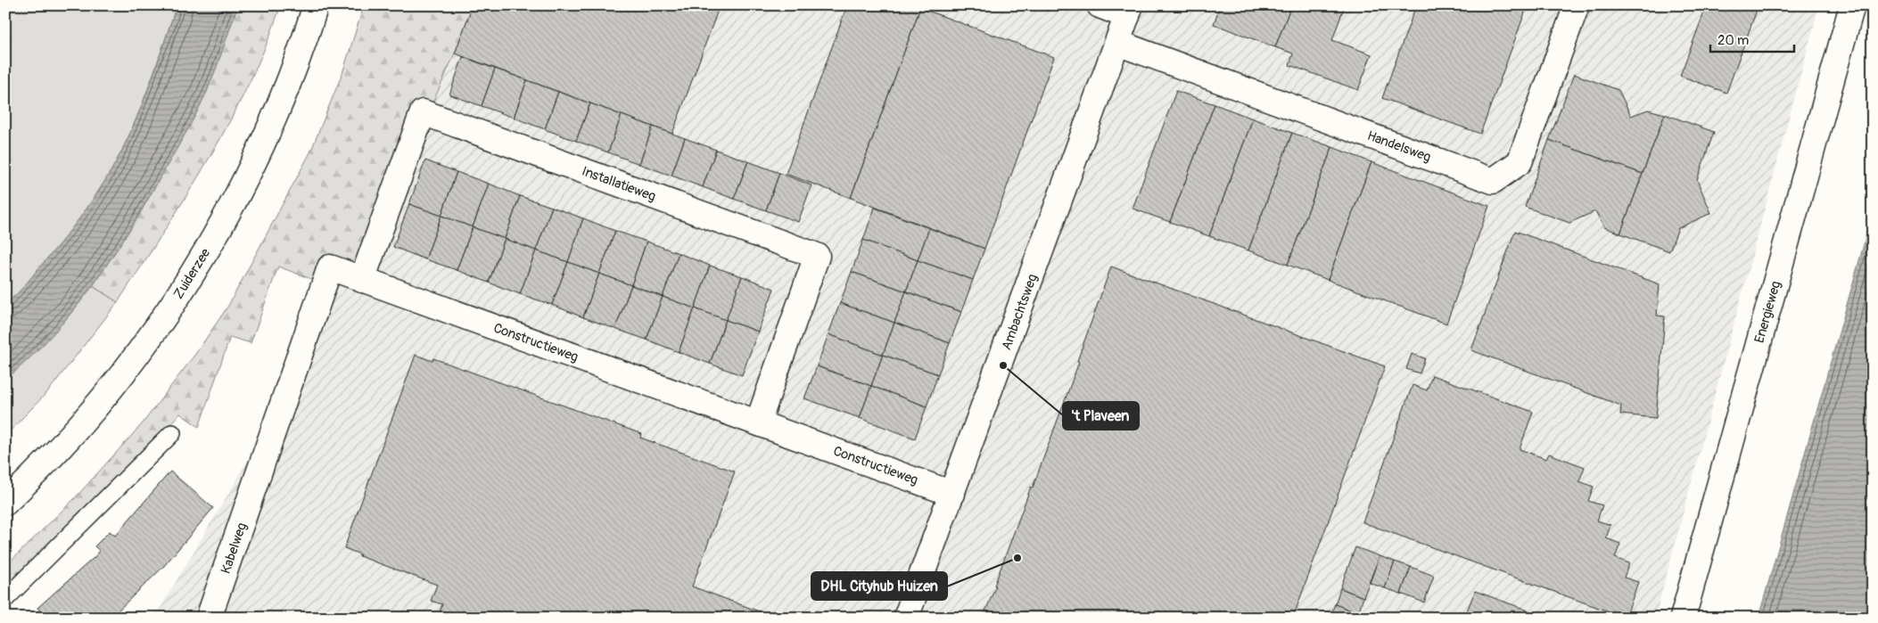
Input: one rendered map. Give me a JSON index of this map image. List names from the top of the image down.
{
  "streets": {
    "street": [
      "Handelsweg",
      "Installatieweg",
      "Zuiderzee",
      "Ambachtsweg",
      "Energieweg",
      "Constructieweg",
      "Kabelweg"
    ]
  },
  "crossings": [
    ["Handelsweg", "Ambachtsweg"],
    ["Installatieweg", "Constructieweg"],
    ["Ambachtsweg", "Constructieweg"],
    ["Constructieweg", "Kabelweg"]
  ],
  "places": ["'t Plaveen", "DHL Cityhub Huizen"],
  "scale_bar": "20 m"
}
